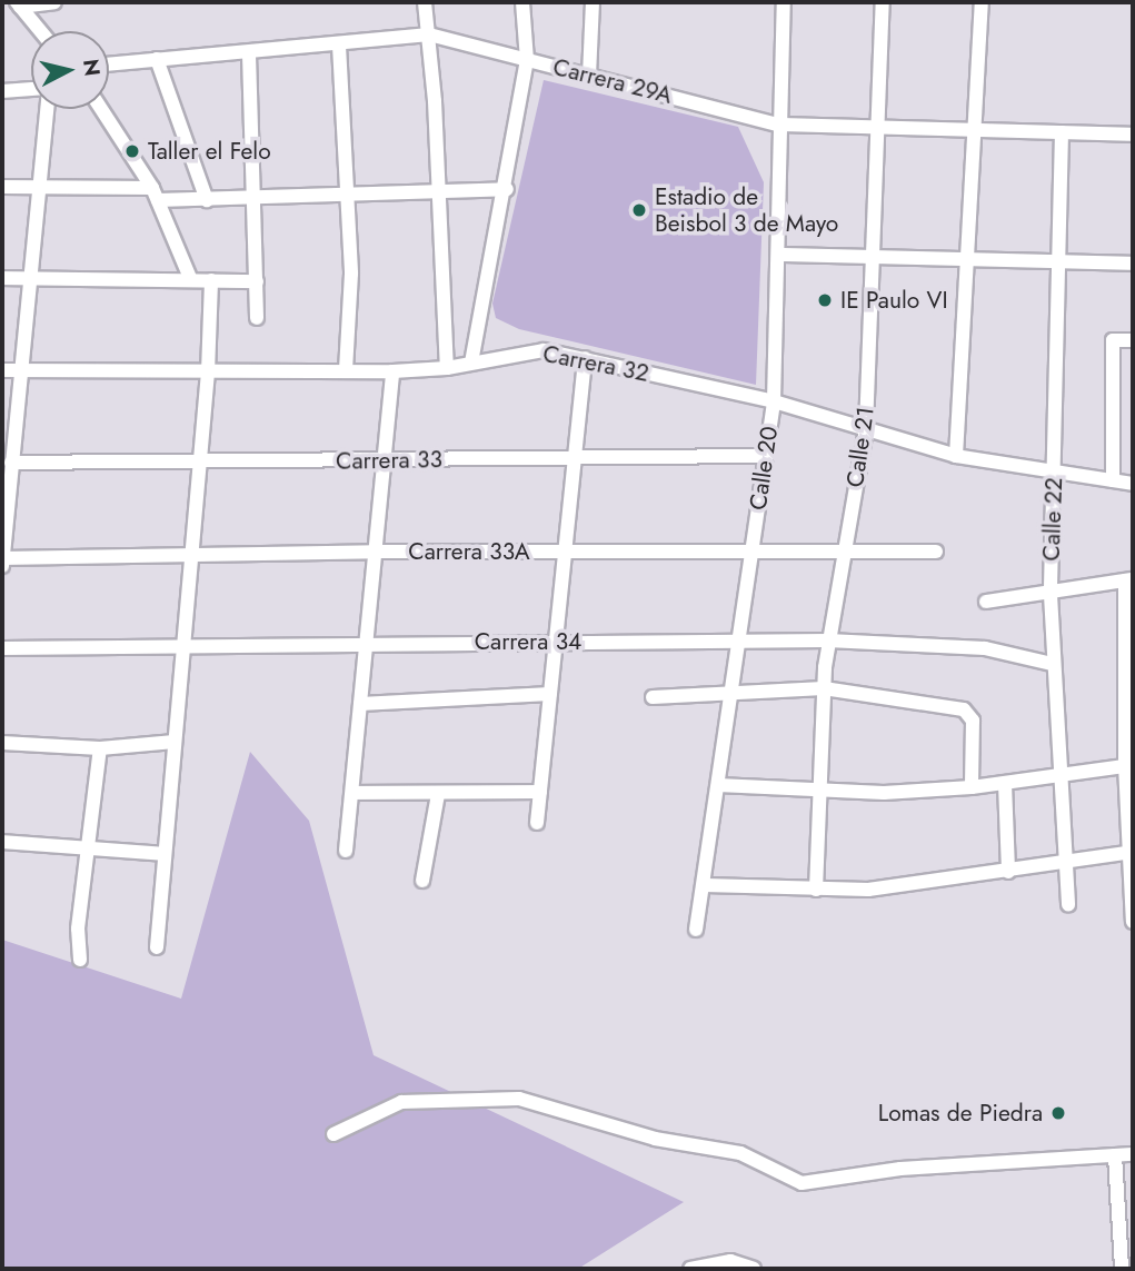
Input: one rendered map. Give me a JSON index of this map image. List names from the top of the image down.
{
  "streets": {
    "street": [
      "Carrera 29A",
      "Carrera 32",
      "Calle 21",
      "Carrera 33",
      "Calle 20",
      "Calle 22",
      "Carrera 33A",
      "Carrera 34"
    ]
  },
  "crossings": [
    ["Carrera 29A", "Calle 21"],
    ["Carrera 29A", "Calle 20"],
    ["Carrera 29A", "Calle 22"],
    ["Carrera 32", "Calle 21"],
    ["Carrera 32", "Calle 20"],
    ["Carrera 32", "Calle 22"],
    ["Calle 21", "Carrera 33A"],
    ["Calle 21", "Carrera 34"],
    ["Carrera 33", "Calle 20"],
    ["Calle 20", "Carrera 33A"],
    ["Calle 20", "Carrera 34"],
    ["Calle 22", "Carrera 34"]
  ],
  "places": [
    "Taller el Felo",
    "Estadio de Beisbol 3 de Mayo",
    "IE Paulo VI",
    "Lomas de Piedra"
  ],
  "north": "right"
}
